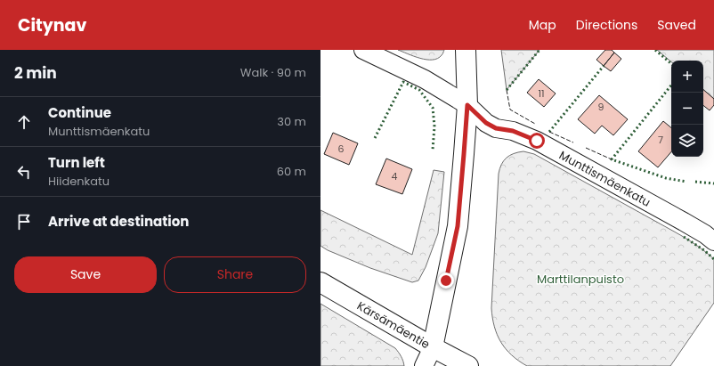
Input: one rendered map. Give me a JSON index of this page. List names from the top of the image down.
{
  "streets": {
    "street": ["Munttismäenkatu", "Kärsämäentie"]
  },
  "parks": ["Marttilanpuisto"],
  "house_numbers": [
    "11",
    "9",
    "7",
    "6",
    "4"
  ],
  "page": {
    "header": "Citynav",
    "nav": ["Map", "Directions", "Saved"],
    "heading": ["2 min", "Walk · 90 m"],
    "map_buttons": ["+", "−"],
    "list": [
      ["Continue", "Munttismäenkatu", "30 m"],
      ["Turn left", "Hiidenkatu", "60 m"],
      "Arrive at destination"
    ],
    "buttons": ["Save", "Share"]
  }
}
